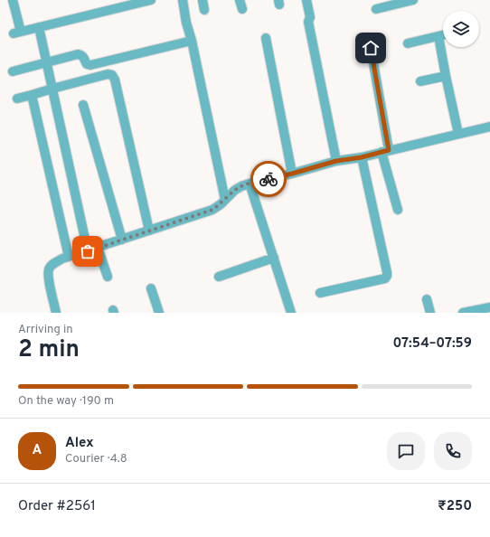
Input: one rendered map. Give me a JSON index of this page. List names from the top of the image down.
{
  "page": {
    "heading": ["2 min", "Arriving in", "07:54–07:59"],
    "panel": [
      "Alex",
      "Courier · 4.8",
      "Order #2561",
      "₹250"
    ],
    "bar": "On the way · 190 m",
    "round": "A"
  }
}
